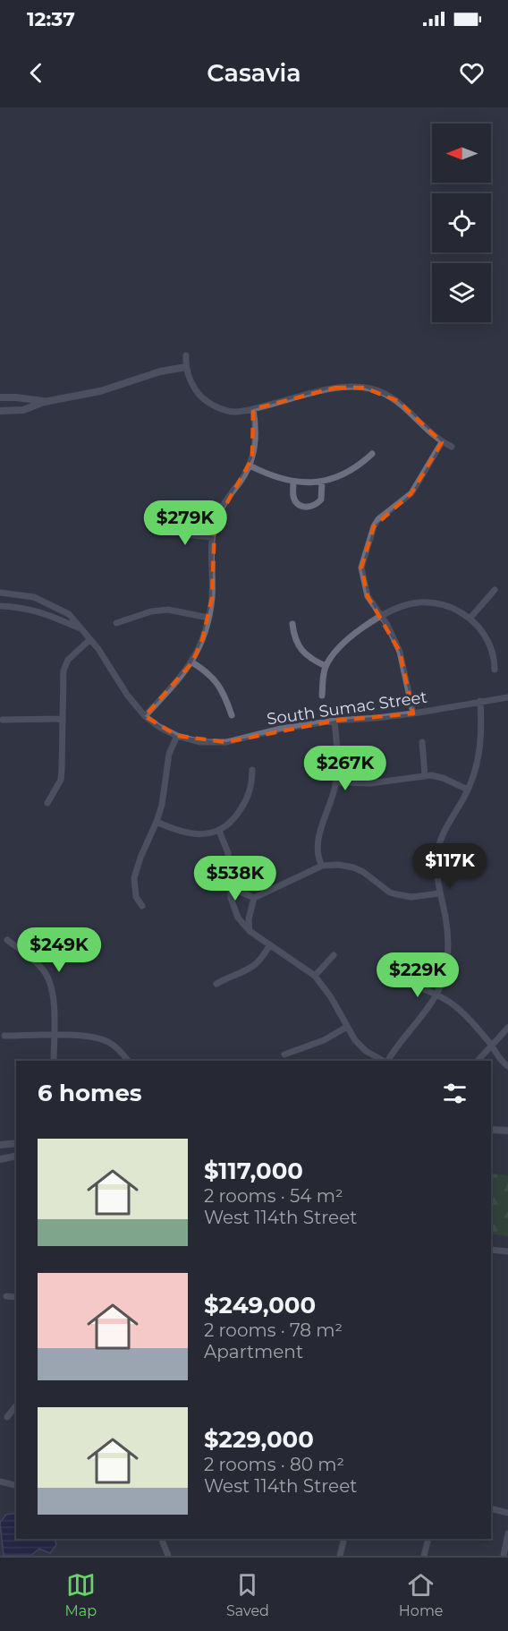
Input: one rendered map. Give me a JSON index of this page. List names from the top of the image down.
{
  "streets": {
    "street": ["South Sumac Street"]
  },
  "north": "left",
  "page": {
    "status": "12:37",
    "header": "Casavia",
    "price": [
      "$279K",
      "$267K",
      "$117K",
      "$538K",
      "$249K",
      "$229K"
    ],
    "heading": "6 homes",
    "list": [
      {
        "name": "$117,000",
        "note": "2 rooms · 54 m² · West 114th Street"
      },
      {
        "name": "$249,000",
        "note": "2 rooms · 78 m² · Apartment"
      },
      {
        "name": "$229,000",
        "note": "2 rooms · 80 m² · West 114th Street"
      }
    ],
    "tabs": ["Map", "Saved", "Home"]
  }
}
